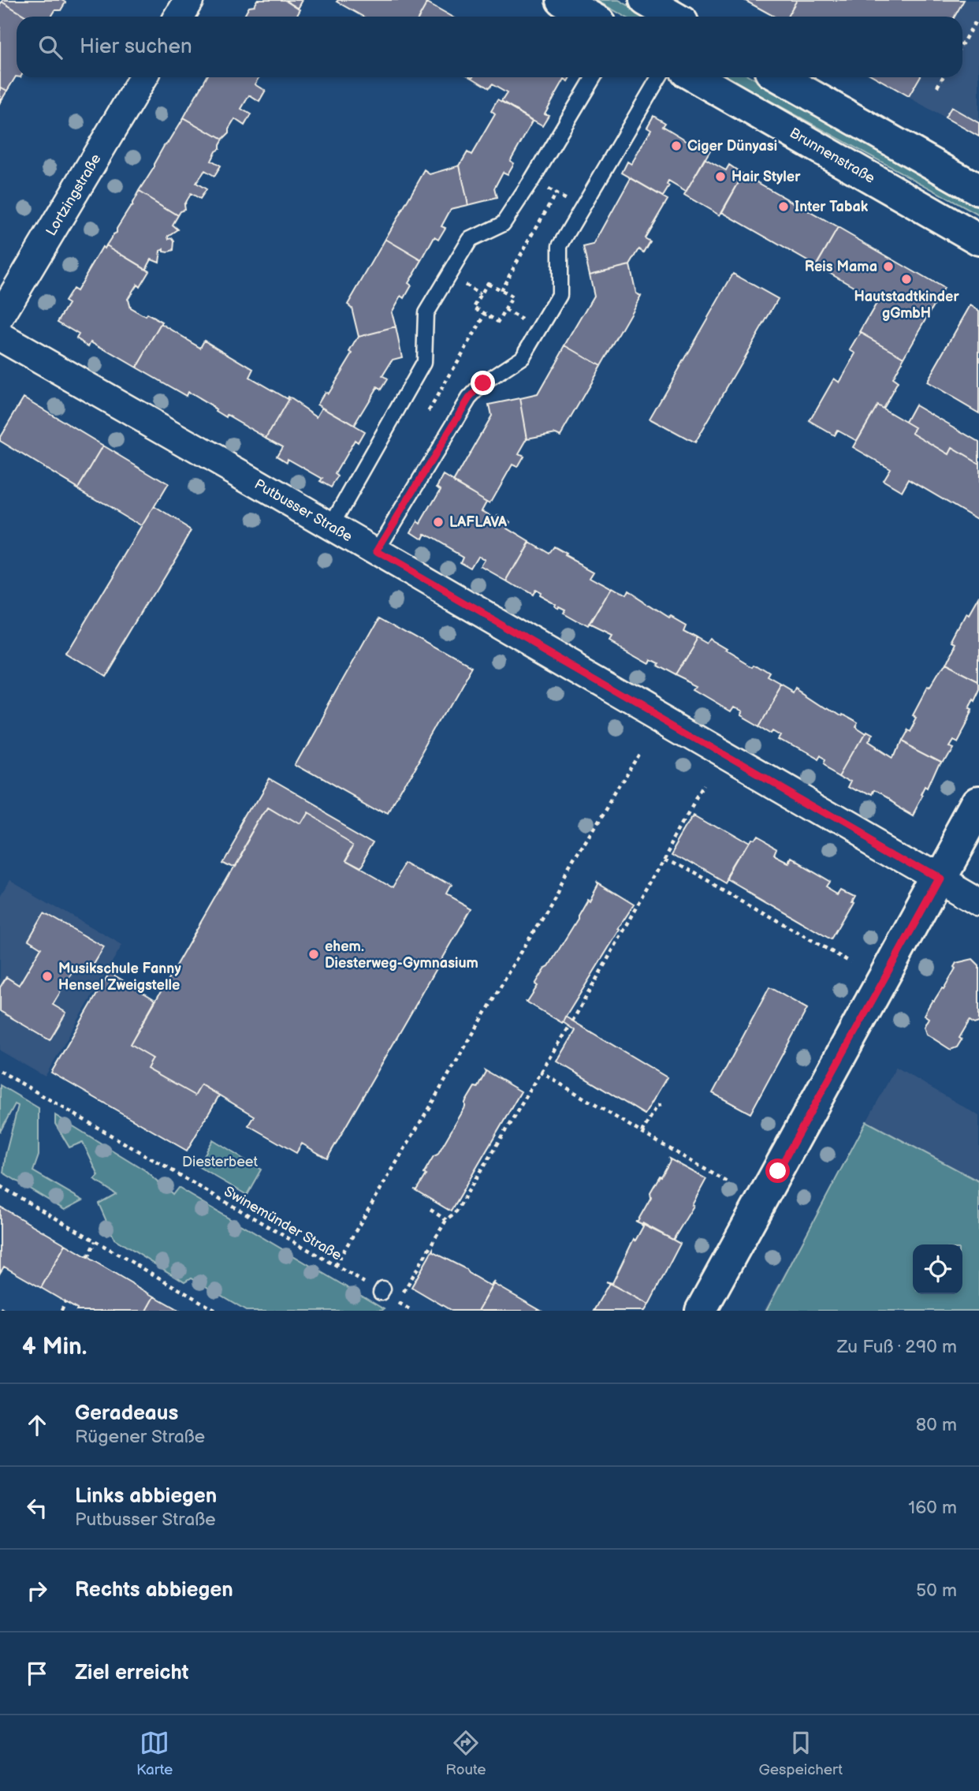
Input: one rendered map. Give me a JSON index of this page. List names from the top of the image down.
{
  "streets": {
    "main road": ["Brunnenstraße"],
    "street": ["Lortzingstraße", "Putbusser Straße"],
    "path": ["Swinemünder Straße"]
  },
  "parks": ["Diesterbeet"],
  "places": [
    "Ciger Dünyasi",
    "Hair Styler",
    "Inter Tabak",
    "Reis Mama",
    "Hautstadtkinder gGmbH",
    "LAFLAVA",
    "ehem. Diesterweg-Gymnasium",
    "Musikschule Fanny Hensel Zweigstelle"
  ],
  "page": {
    "search": "Hier suchen",
    "heading": ["4 Min.", "Zu Fuß · 290 m"],
    "list": [
      ["Geradeaus", "Rügener Straße", "80 m"],
      ["Links abbiegen", "Putbusser Straße", "160 m"],
      ["Rechts abbiegen", "50 m"],
      "Ziel erreicht"
    ],
    "nav": ["Karte", "Route", "Gespeichert"]
  }
}
